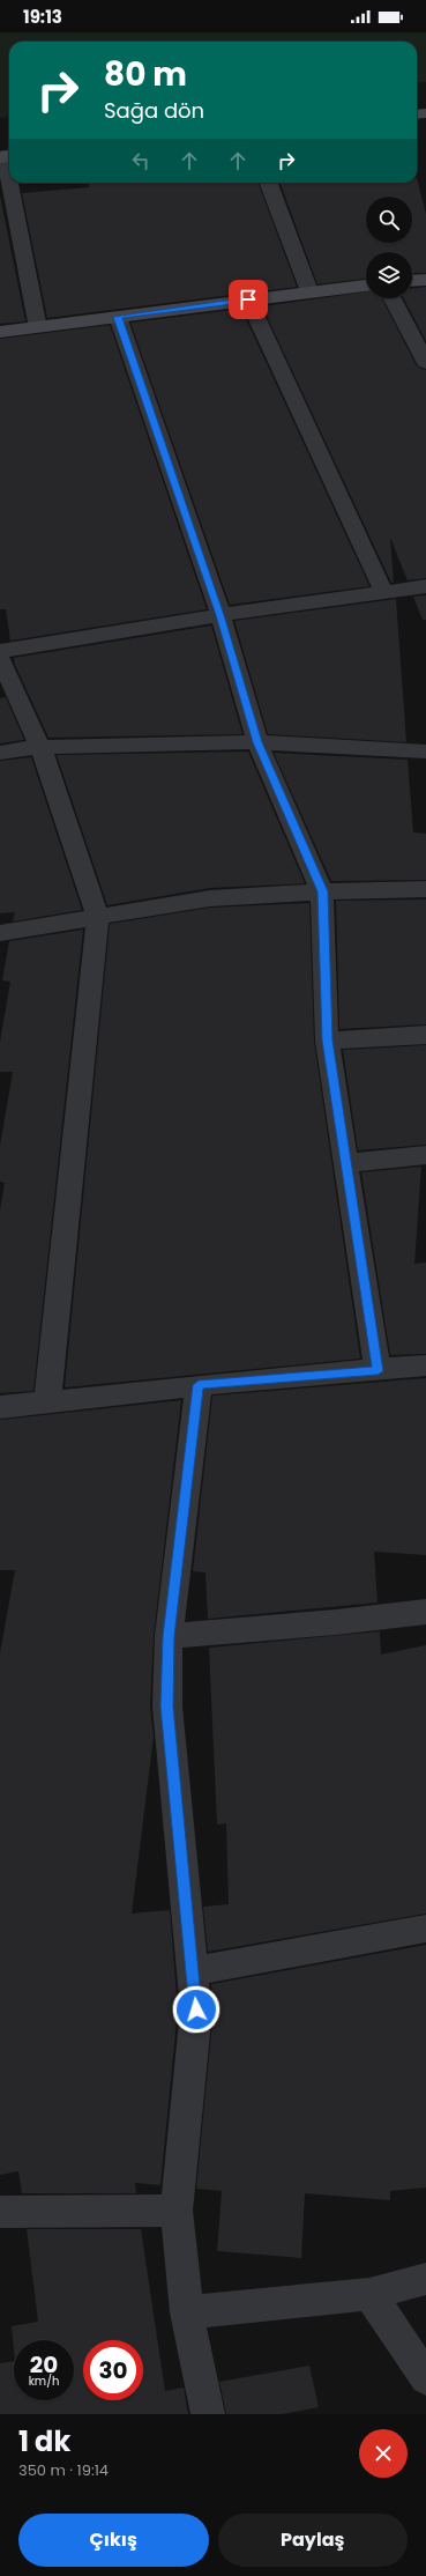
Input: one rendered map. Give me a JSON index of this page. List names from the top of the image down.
{
  "page": {
    "status": "19:13",
    "turn": ["80 m", "Sağa dön"],
    "speed": "20 km/h",
    "limit": "30",
    "heading": ["1 dk", "350 m · 19:14"],
    "buttons": ["Çıkış", "Paylaş"]
  }
}
